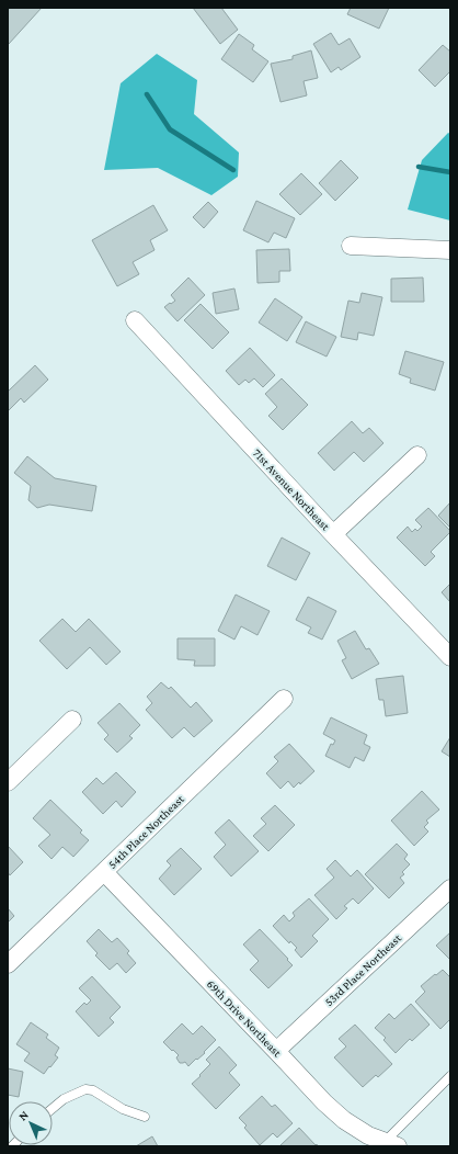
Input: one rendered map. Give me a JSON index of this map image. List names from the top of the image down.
{
  "streets": {
    "street": [
      "71st Avenue Northeast",
      "54th Place Northeast",
      "53rd Place Northeast",
      "69th Drive Northeast"
    ]
  },
  "crossings": [
    ["54th Place Northeast", "69th Drive Northeast"],
    ["53rd Place Northeast", "69th Drive Northeast"]
  ],
  "north": "top left"
}
